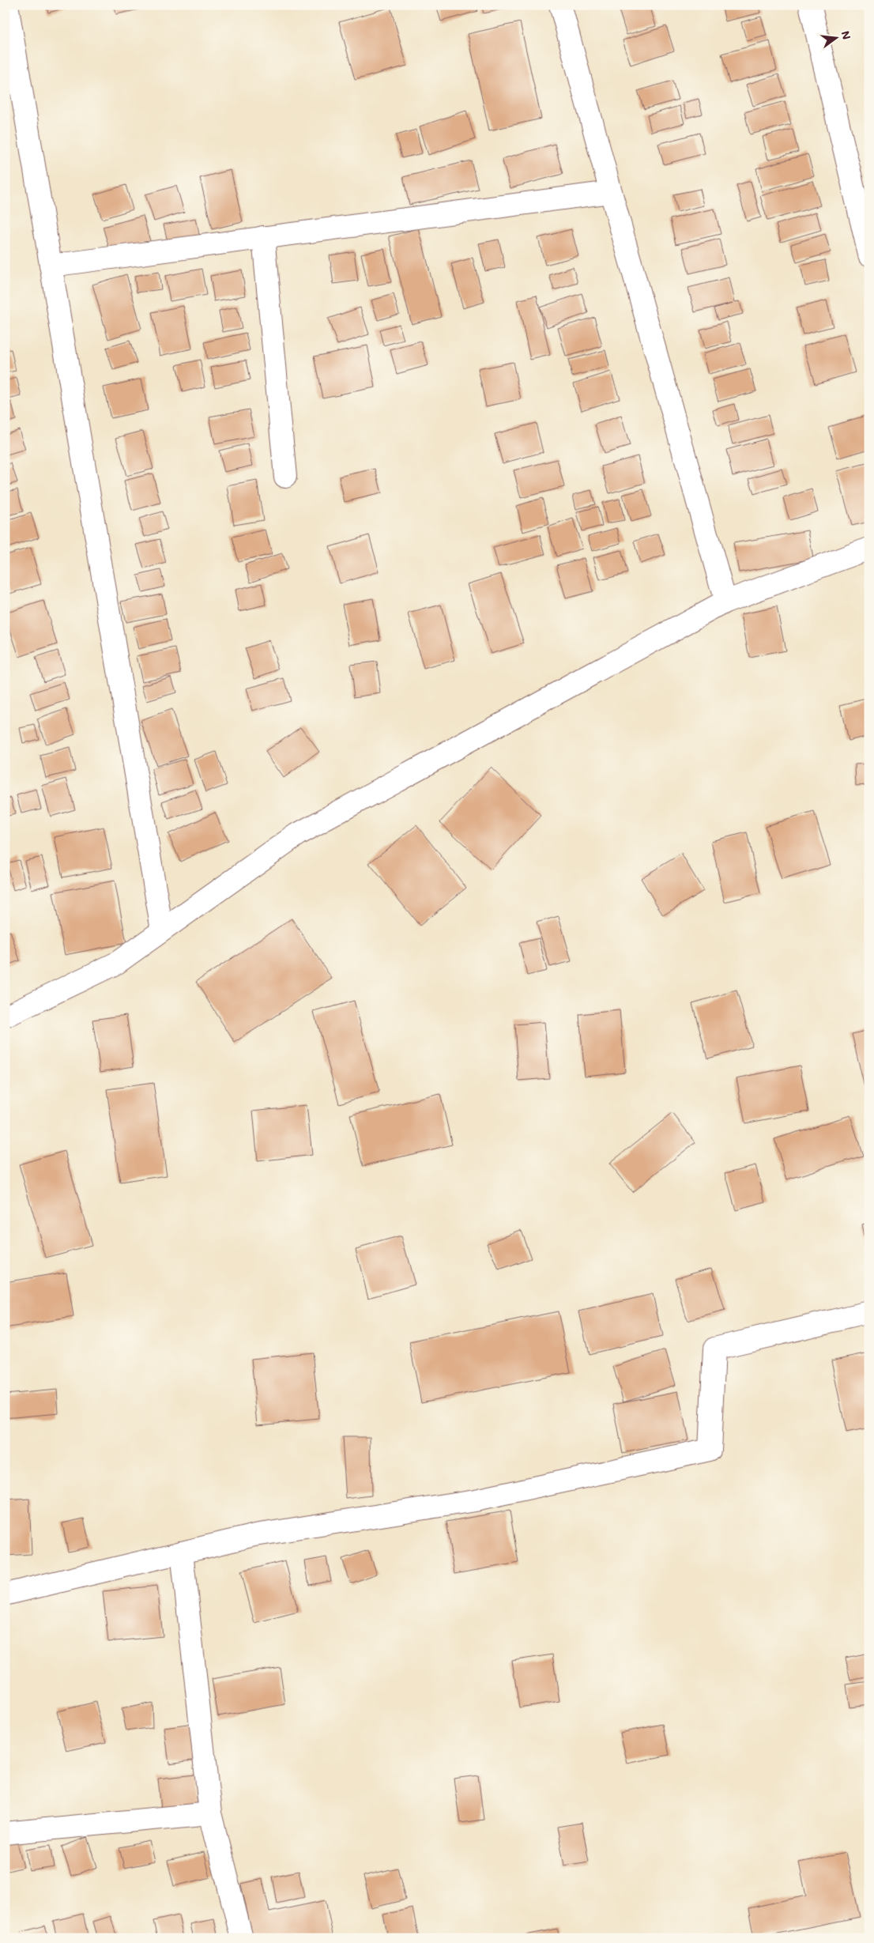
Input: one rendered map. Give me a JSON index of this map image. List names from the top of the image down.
{
  "north": "right"
}
